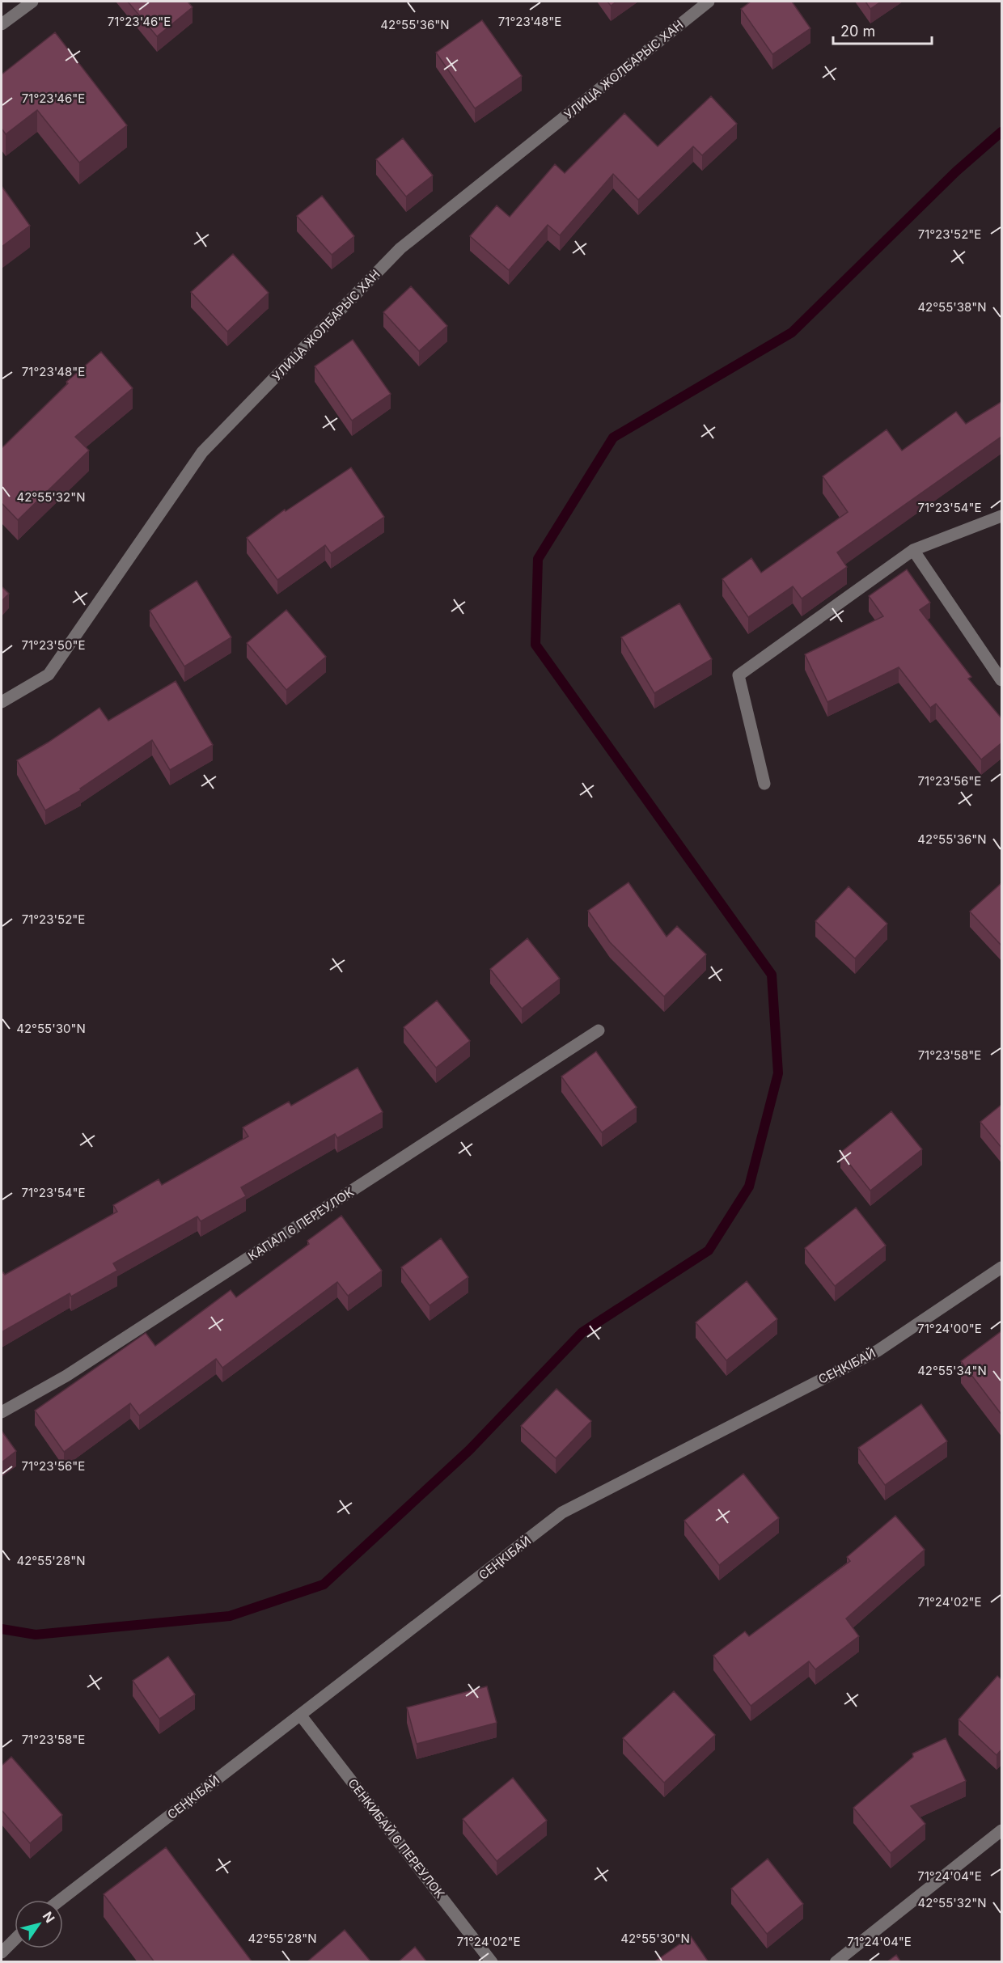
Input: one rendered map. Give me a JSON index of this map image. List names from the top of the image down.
{
  "streets": {
    "street": [
      "УЛИЦА ЖОЛБАРЫС ХАН",
      "КАПАЛ 6 ПЕРЕУЛОК",
      "СЕҢКІБАЙ",
      "СЕНКИБАЙ 6 ПЕРЕУЛОК"
    ]
  },
  "crossings": [
    ["СЕҢКІБАЙ", "СЕНКИБАЙ 6 ПЕРЕУЛОК"]
  ],
  "scale_bar": "20 m",
  "north": "top right",
  "coordinates": [
    "71°23'46\"E",
    "71°23'48\"E",
    "42°55'36\"N",
    "71°23'52\"E",
    "42°55'38\"N",
    "42°55'32\"N",
    "71°23'54\"E",
    "71°23'50\"E",
    "71°23'56\"E",
    "42°55'30\"N",
    "71°23'58\"E",
    "71°24'00\"E",
    "42°55'34\"N",
    "42°55'28\"N",
    "71°24'02\"E",
    "71°24'04\"E"
  ]
}
